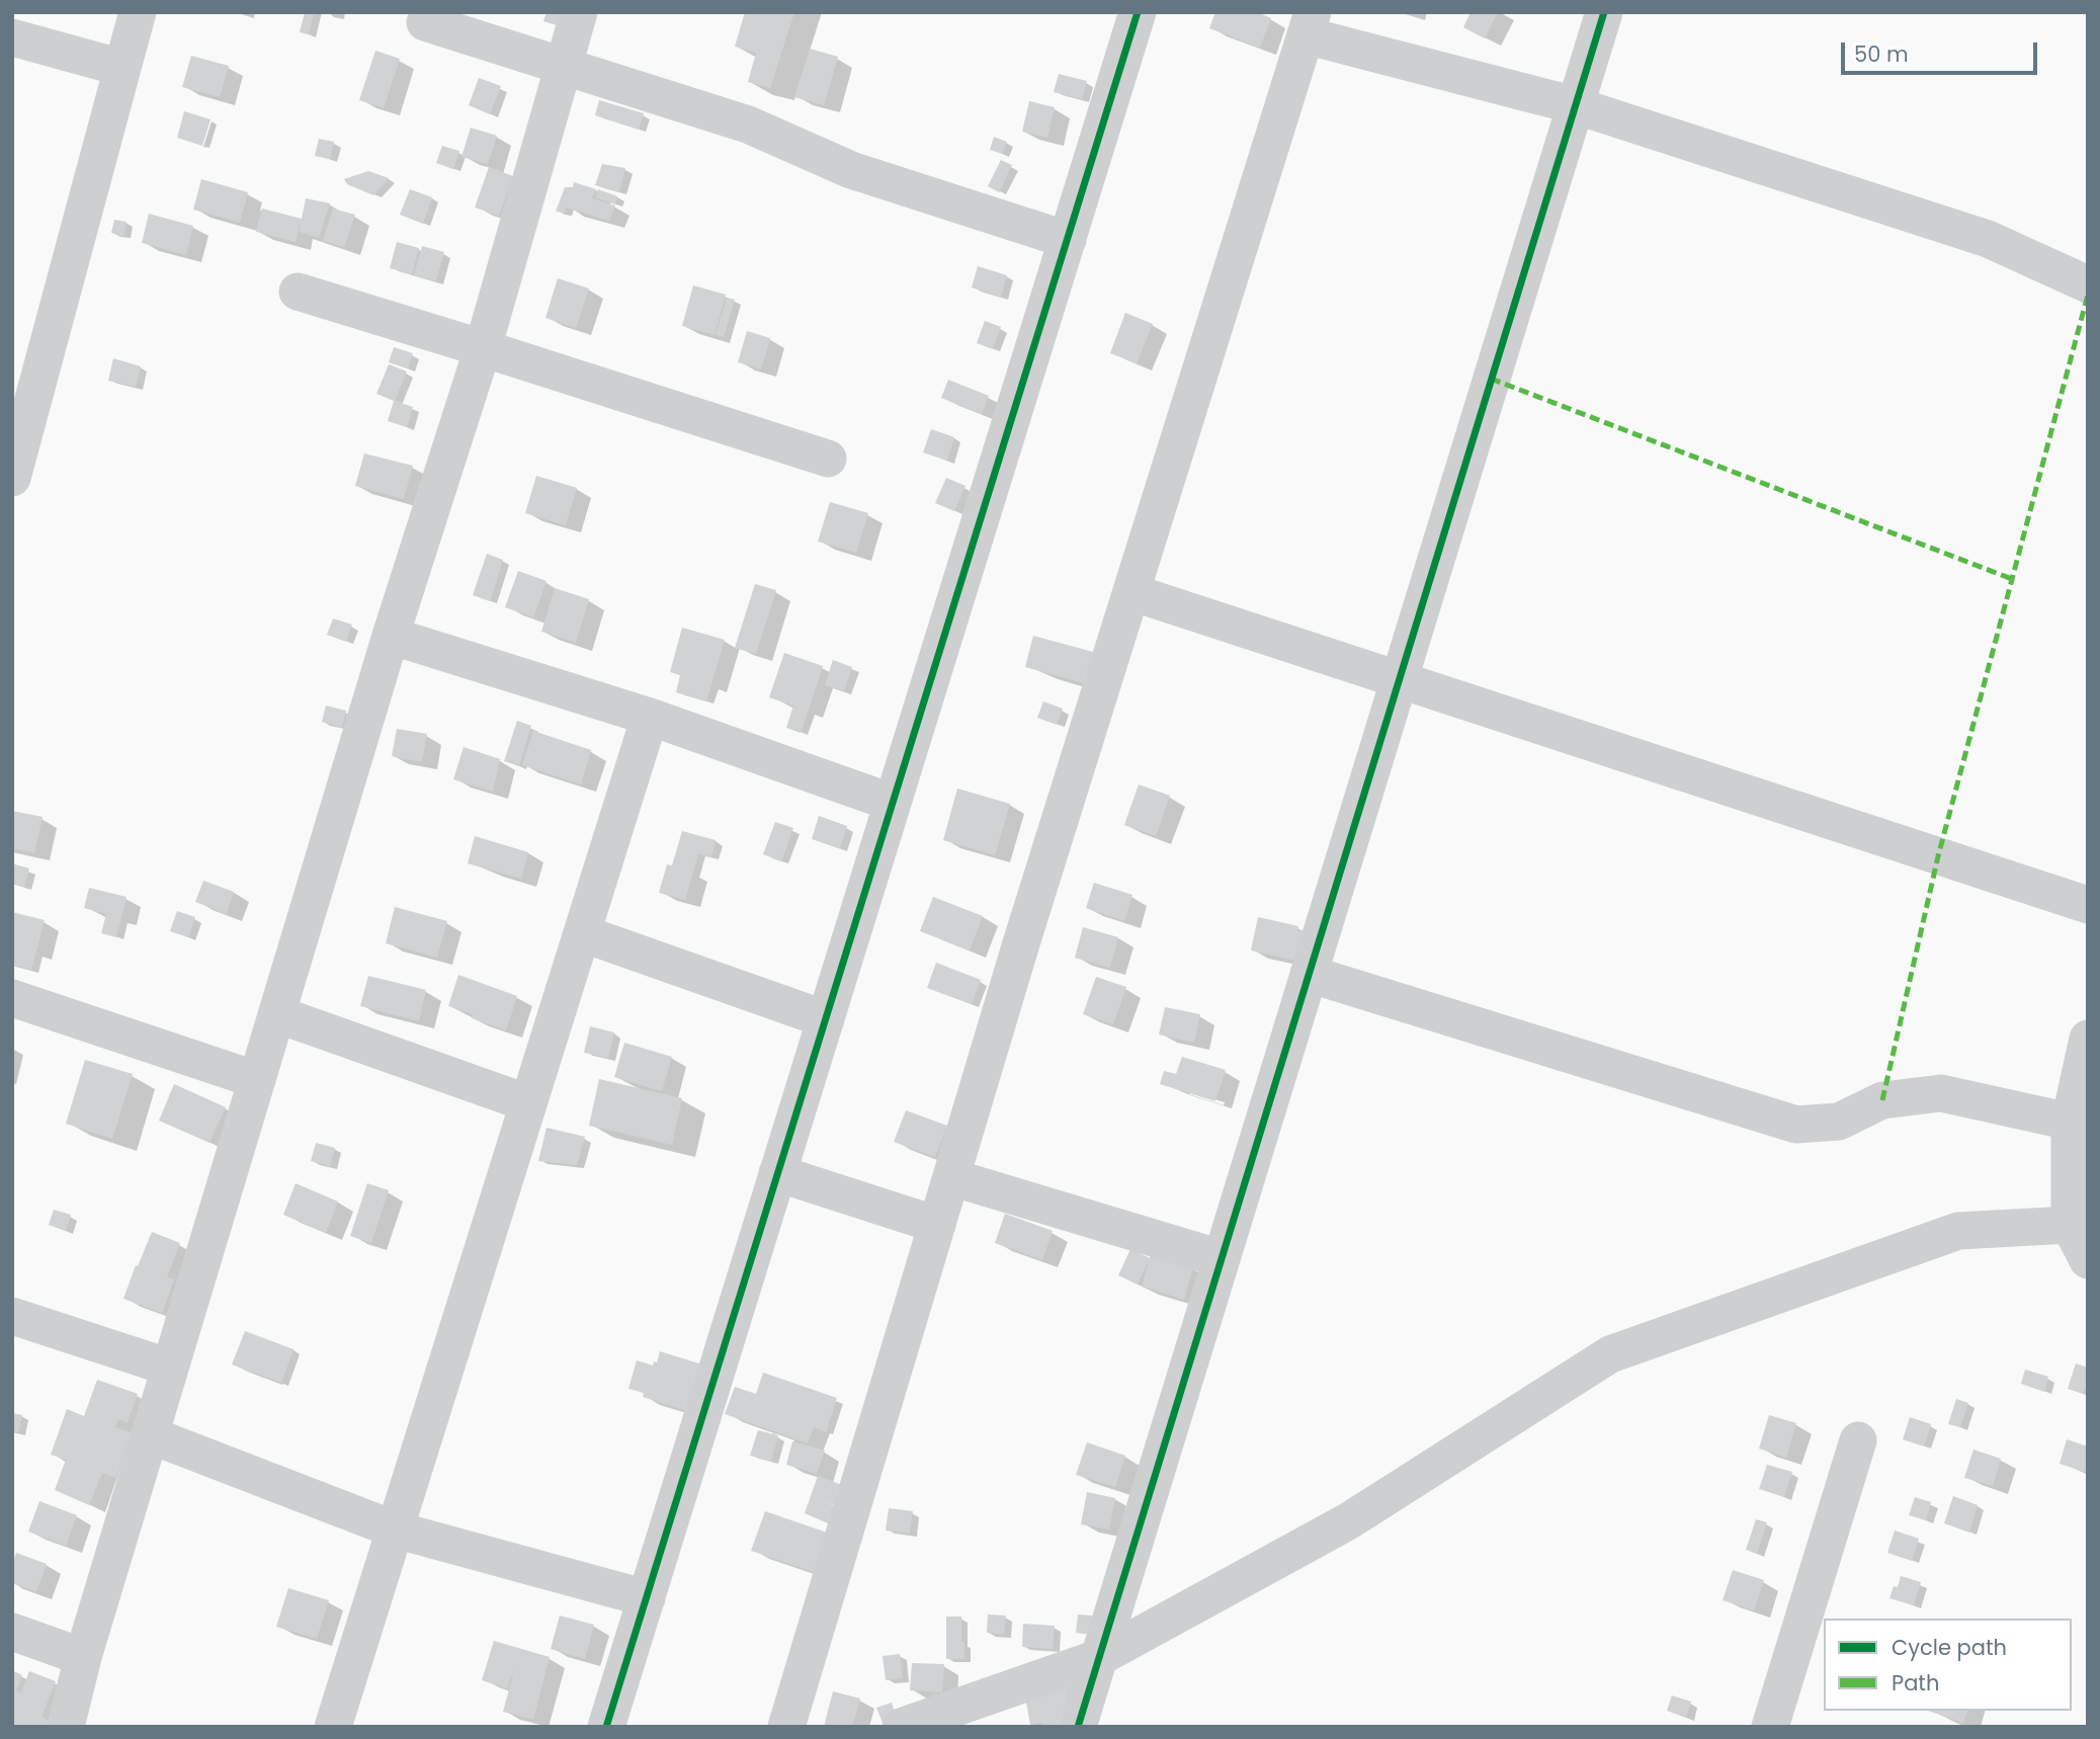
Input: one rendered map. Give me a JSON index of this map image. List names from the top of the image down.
{
  "legend": ["Cycle path", "Path"],
  "scale_bar": "50 m"
}
